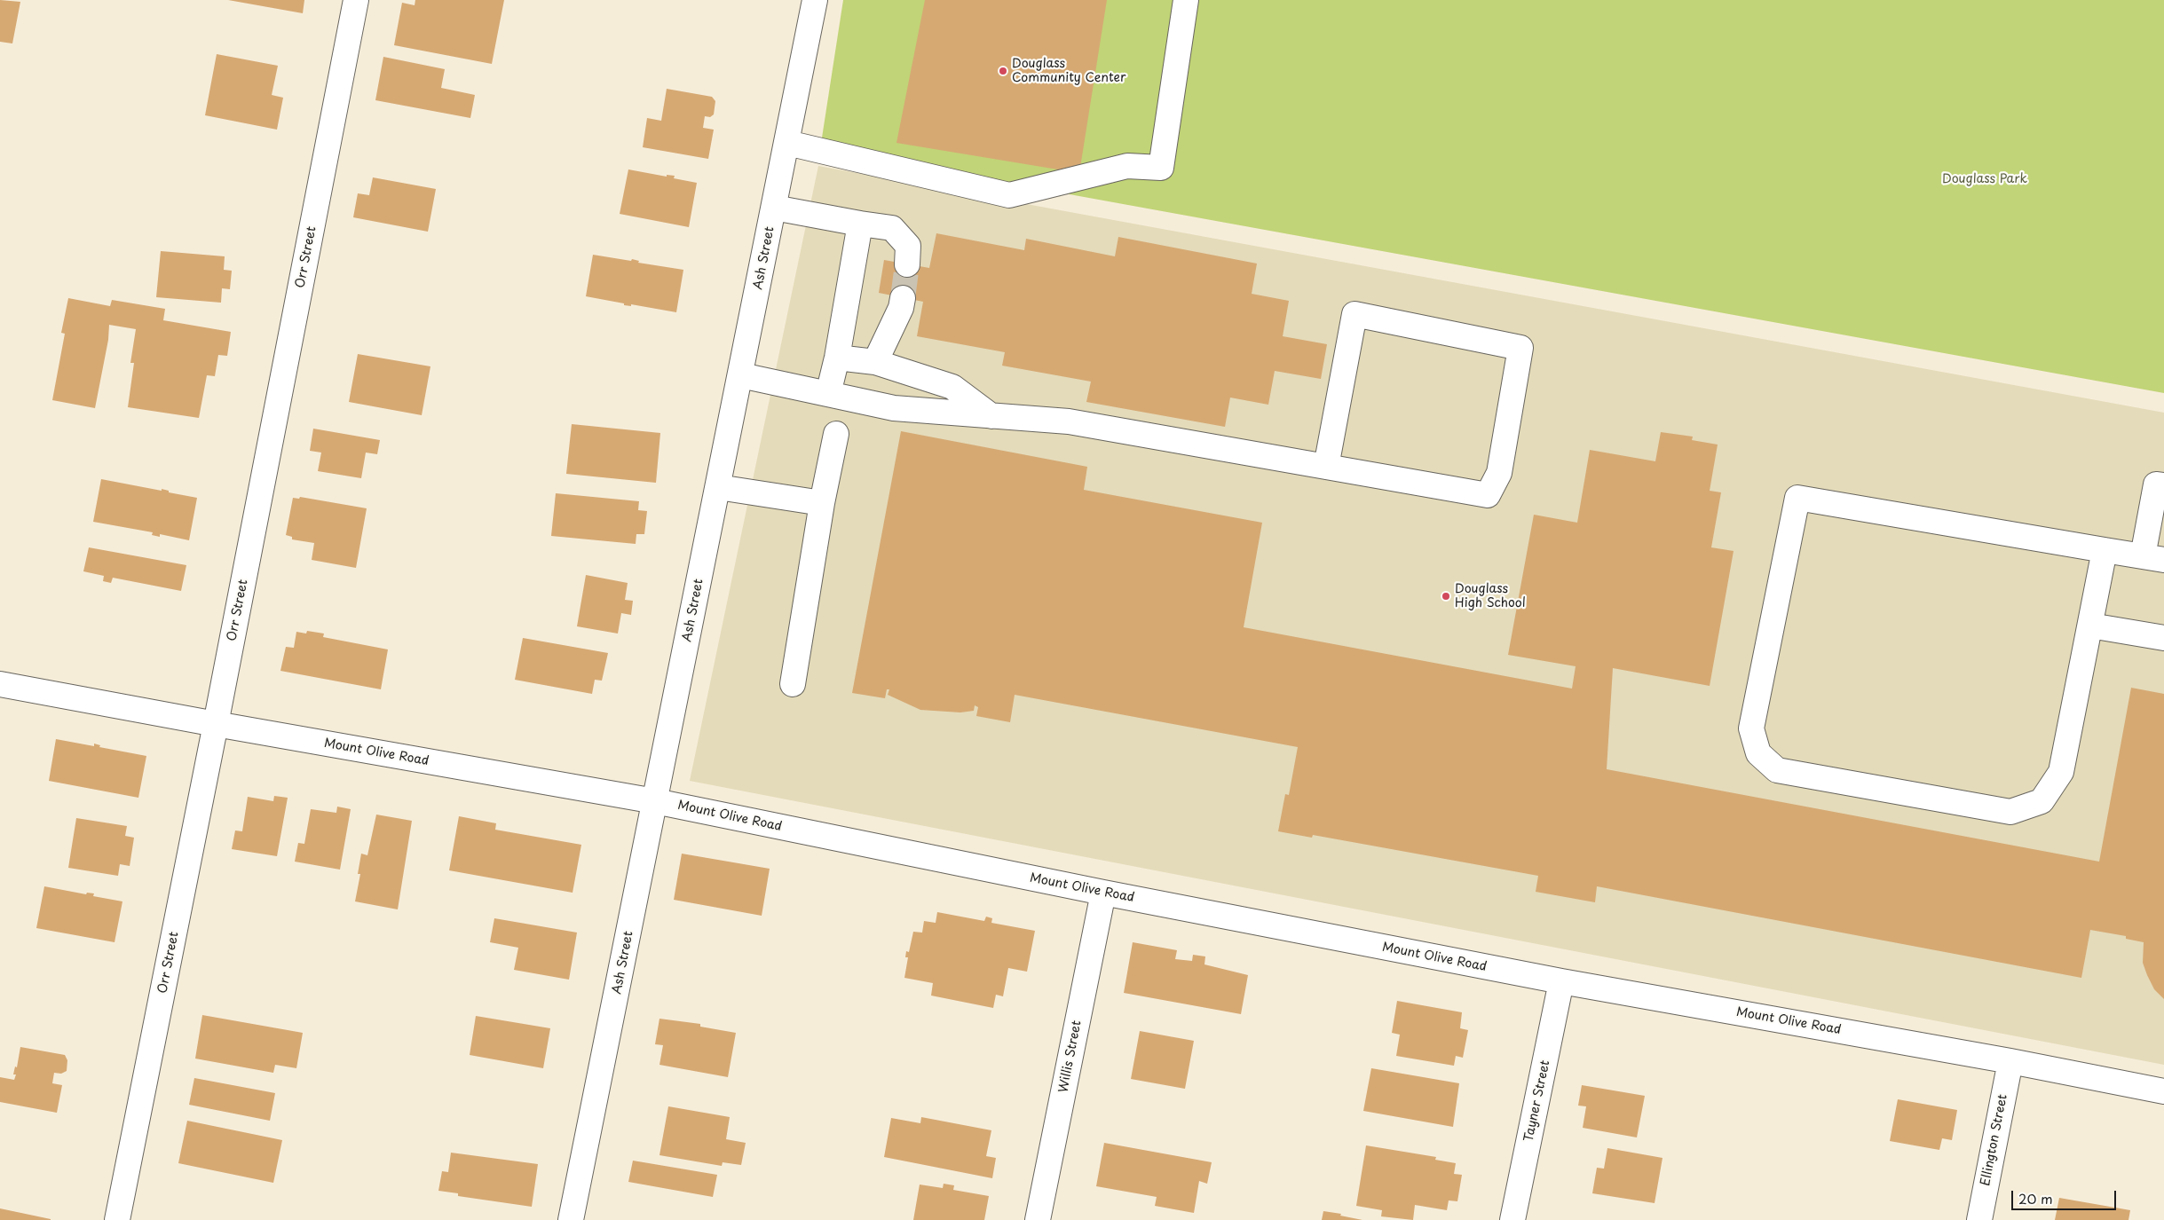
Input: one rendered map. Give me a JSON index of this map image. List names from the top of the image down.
{
  "streets": {
    "street": [
      "Orr Street",
      "Ash Street",
      "Mount Olive Road",
      "Willis Street",
      "Tayner Street",
      "Ellington Street"
    ]
  },
  "crossings": [
    ["Orr Street", "Mount Olive Road"],
    ["Ash Street", "Mount Olive Road"],
    ["Mount Olive Road", "Willis Street"],
    ["Mount Olive Road", "Tayner Street"],
    ["Mount Olive Road", "Ellington Street"]
  ],
  "parks": ["Douglass Park"],
  "places": ["Douglass Community Center", "Douglass High School"],
  "scale_bar": "20 m"
}
